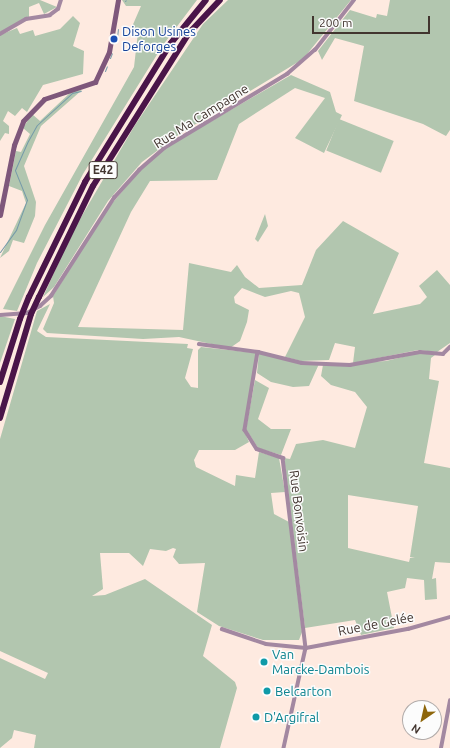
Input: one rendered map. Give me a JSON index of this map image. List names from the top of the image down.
{
  "streets": {
    "highway": ["E42"],
    "street": ["Rue Ma Campagne", "Rue Bonvoisin", "Rue de Gelée"]
  },
  "crossings": [
    ["Rue Bonvoisin", "Rue de Gelée"]
  ],
  "places": [
    "Dison Usines Deforges",
    "Van Marcke-Dambois",
    "Belcarton",
    "D'Argifral"
  ],
  "scale_bar": "200 m",
  "north": "bottom left"
}
